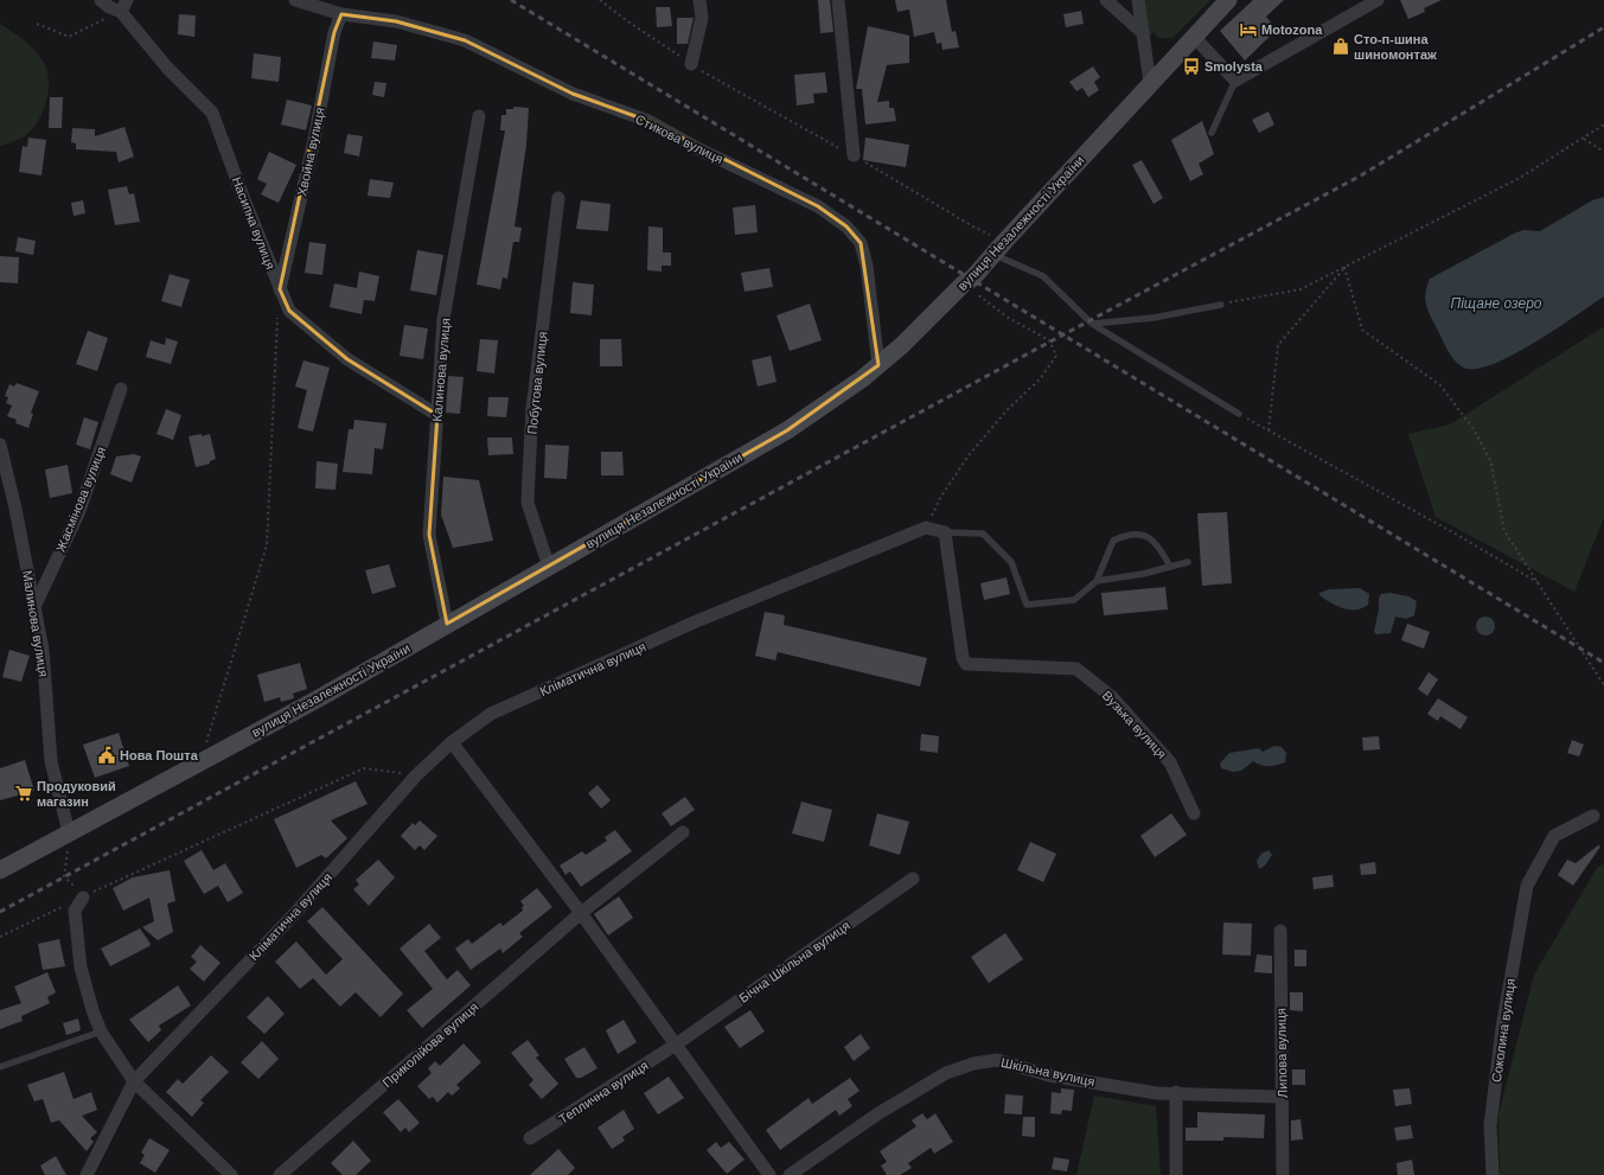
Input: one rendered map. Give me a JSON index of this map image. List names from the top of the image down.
{
  "streets": {
    "main road": ["вулиця Незалежності України"],
    "street": [
      "Стикова вулиця",
      "Хвойна вулиця",
      "Насипна вулиця",
      "Калинова вулиця",
      "Побутова вулиця",
      "Жасмінова вулиця",
      "Малинова вулиця",
      "Кліматична вулиця",
      "Вузька вулиця",
      "Бічна Шкільна вулиця",
      "Соколина вулиця",
      "Приколійова вулиця",
      "Липова вулиця",
      "Шкільна вулиця",
      "Теплична вулиця"
    ]
  },
  "crossings": [
    ["Стикова вулиця", "Хвойна вулиця"],
    ["Стикова вулиця", "вулиця Незалежності України"],
    ["Хвойна вулиця", "Насипна вулиця"],
    ["Насипна вулиця", "Калинова вулиця"],
    ["вулиця Незалежності України", "Калинова вулиця"],
    ["вулиця Незалежності України", "Побутова вулиця"],
    ["вулиця Незалежності України", "Малинова вулиця"],
    ["Жасмінова вулиця", "Малинова вулиця"],
    ["Бічна Шкільна вулиця", "Теплична вулиця"],
    ["Липова вулиця", "Шкільна вулиця"]
  ],
  "water": ["Піщане озеро"],
  "places": {
    "hotel": ["Motozona"],
    "shop": ["Сто-п-шина шиномонтаж"],
    "bus stop": ["Smolysta"],
    "public building": ["Нова Пошта"],
    "supermarket": ["Продуковий магазин"]
  }
}
